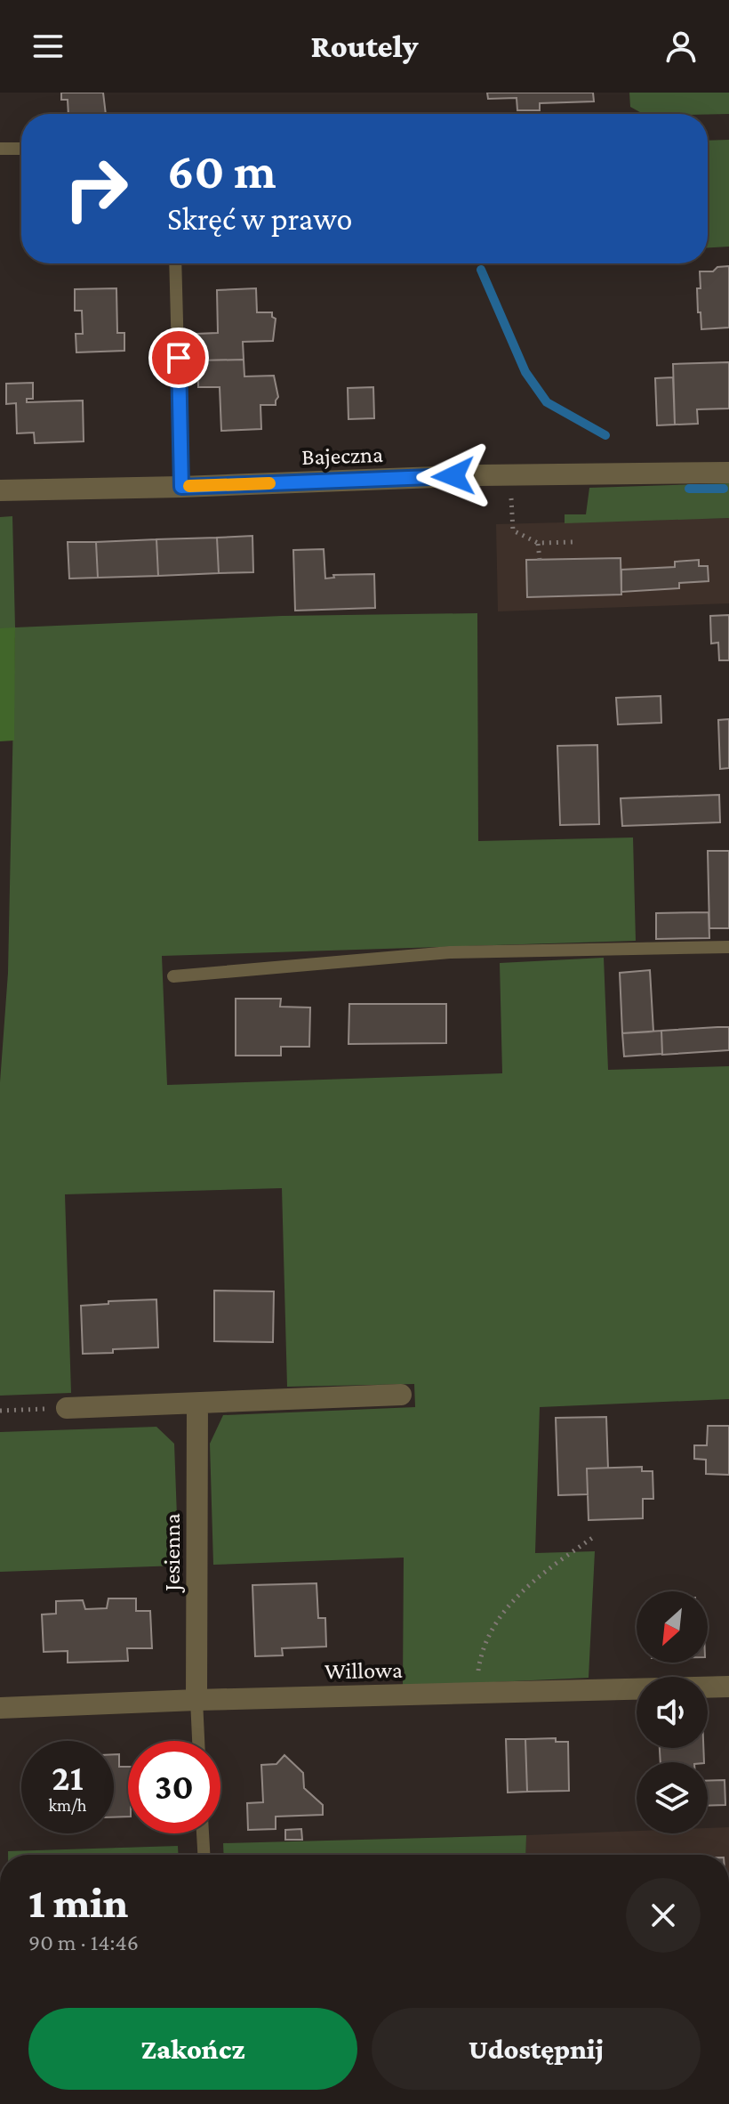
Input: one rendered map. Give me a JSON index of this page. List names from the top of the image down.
{
  "streets": {
    "street": ["Bajeczna", "Jesienna", "Willowa"]
  },
  "crossings": [
    ["Jesienna", "Willowa"]
  ],
  "north": "bottom left",
  "page": {
    "header": "Routely",
    "turn": ["60 m", "Skręć w prawo"],
    "speed": "21 km/h",
    "limit": "30",
    "heading": ["1 min", "90 m · 14:46"],
    "buttons": ["Zakończ", "Udostępnij"]
  }
}
